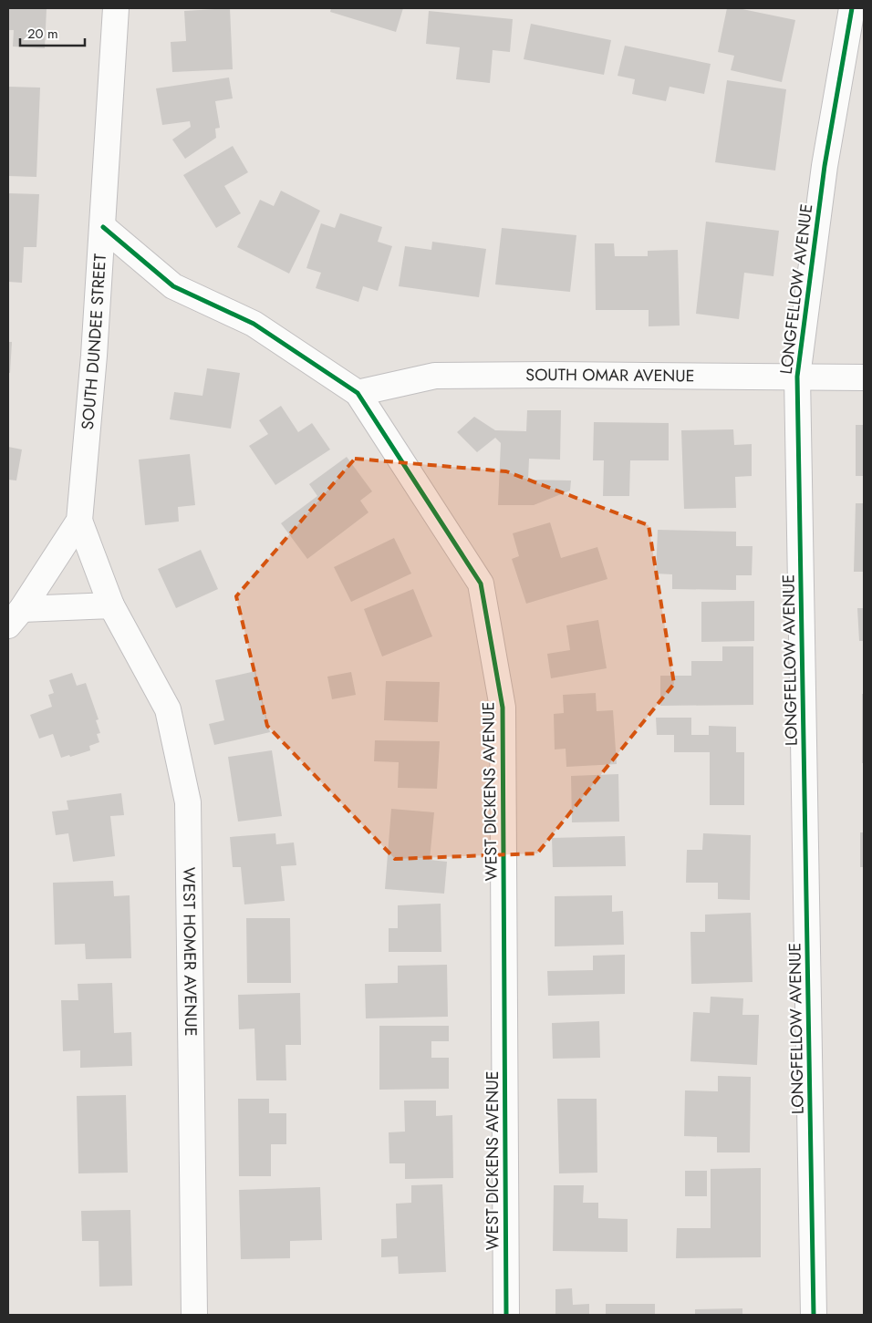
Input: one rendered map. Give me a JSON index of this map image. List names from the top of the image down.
{
  "streets": {
    "street": [
      "LONGFELLOW AVENUE",
      "SOUTH DUNDEE STREET",
      "SOUTH OMAR AVENUE",
      "WEST DICKENS AVENUE",
      "WEST HOMER AVENUE"
    ]
  },
  "crossings": [
    ["LONGFELLOW AVENUE", "SOUTH OMAR AVENUE"],
    ["SOUTH DUNDEE STREET", "WEST DICKENS AVENUE"],
    ["SOUTH DUNDEE STREET", "WEST HOMER AVENUE"],
    ["SOUTH OMAR AVENUE", "WEST DICKENS AVENUE"]
  ],
  "scale_bar": "20 m"
}
